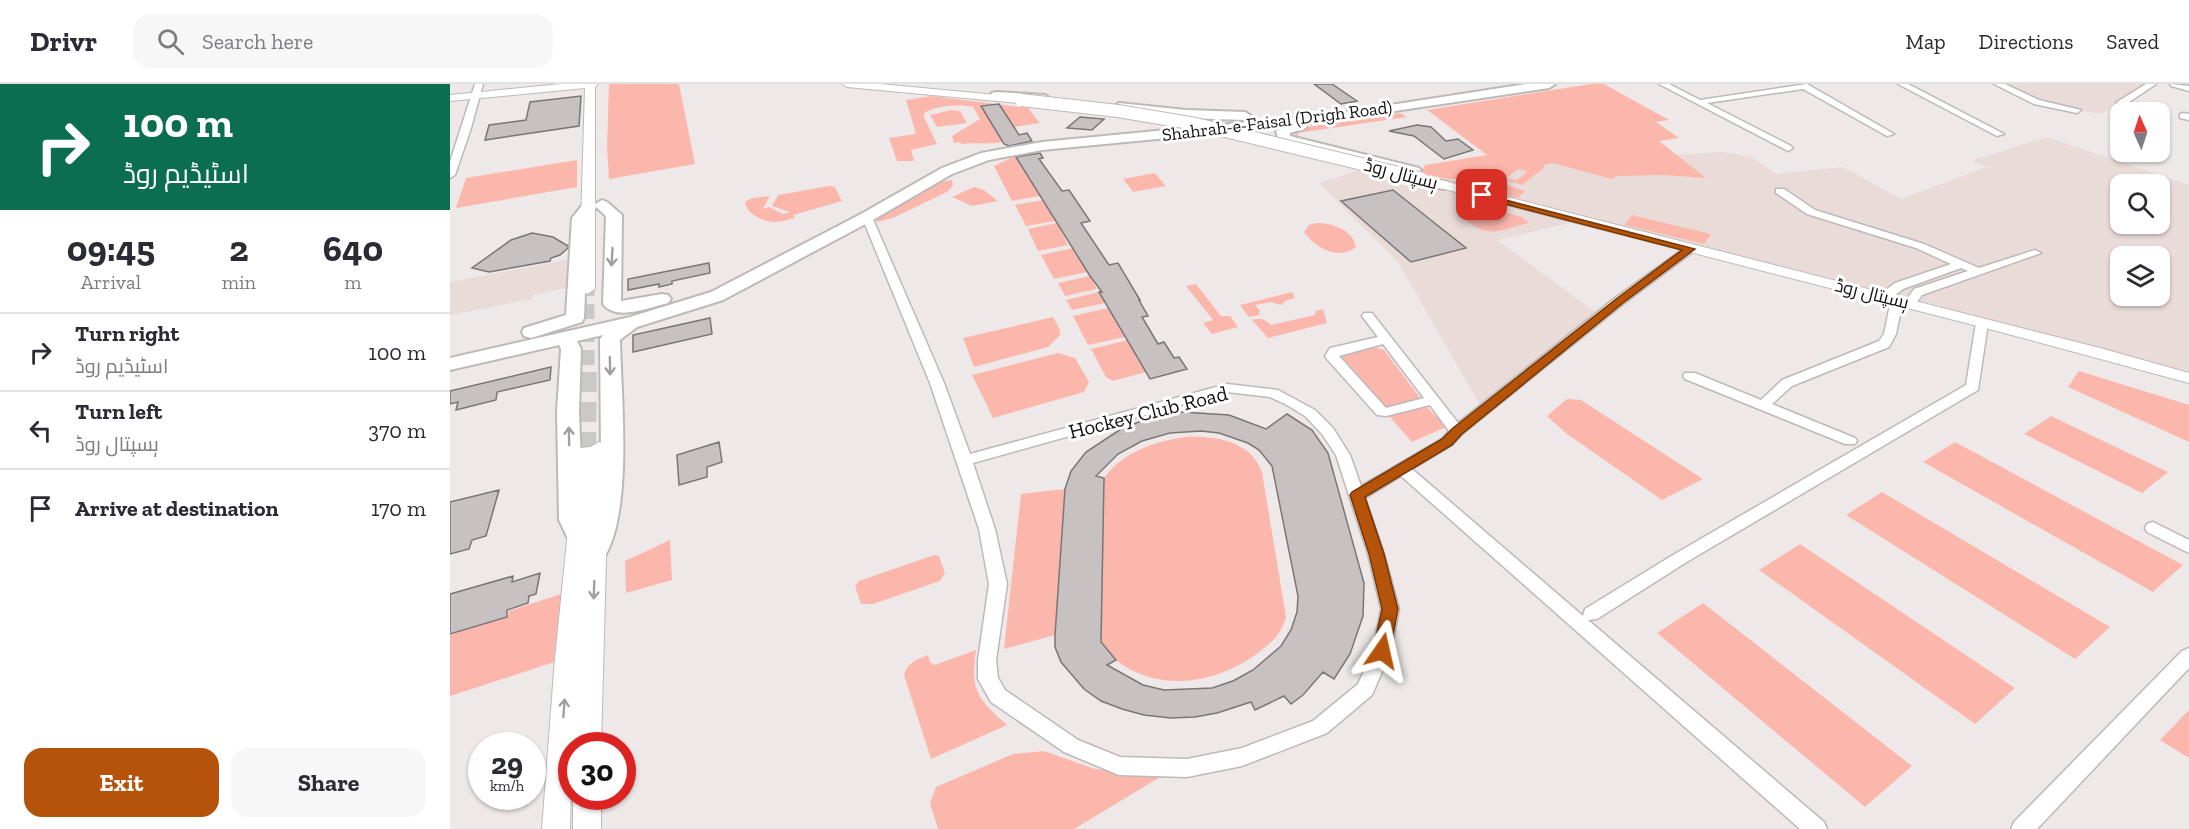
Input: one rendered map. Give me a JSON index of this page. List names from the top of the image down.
{
  "streets": {
    "highway": ["Shahrah-e-Faisal (Drigh Road)"],
    "main road": ["ہسپتال روڈ"],
    "street": ["Hockey Club Road"]
  },
  "north": "top",
  "page": {
    "header": "Drivr",
    "search": "Search here",
    "nav": ["Map", "Directions", "Saved"],
    "turn": ["100 m", "اسٹیڈیم روڈ"],
    "eta": [
      "09:45",
      "Arrival",
      "2",
      "min",
      "640",
      "m"
    ],
    "list": [
      {
        "name": "Turn right",
        "note": "اسٹیڈیم روڈ",
        "value": "100 m"
      },
      {
        "name": "Turn left",
        "note": "ہسپتال روڈ",
        "value": "370 m"
      },
      {
        "name": "Arrive at destination",
        "value": "170 m"
      }
    ],
    "speed": "29 km/h",
    "limit": "30",
    "buttons": ["Exit", "Share"]
  }
}
